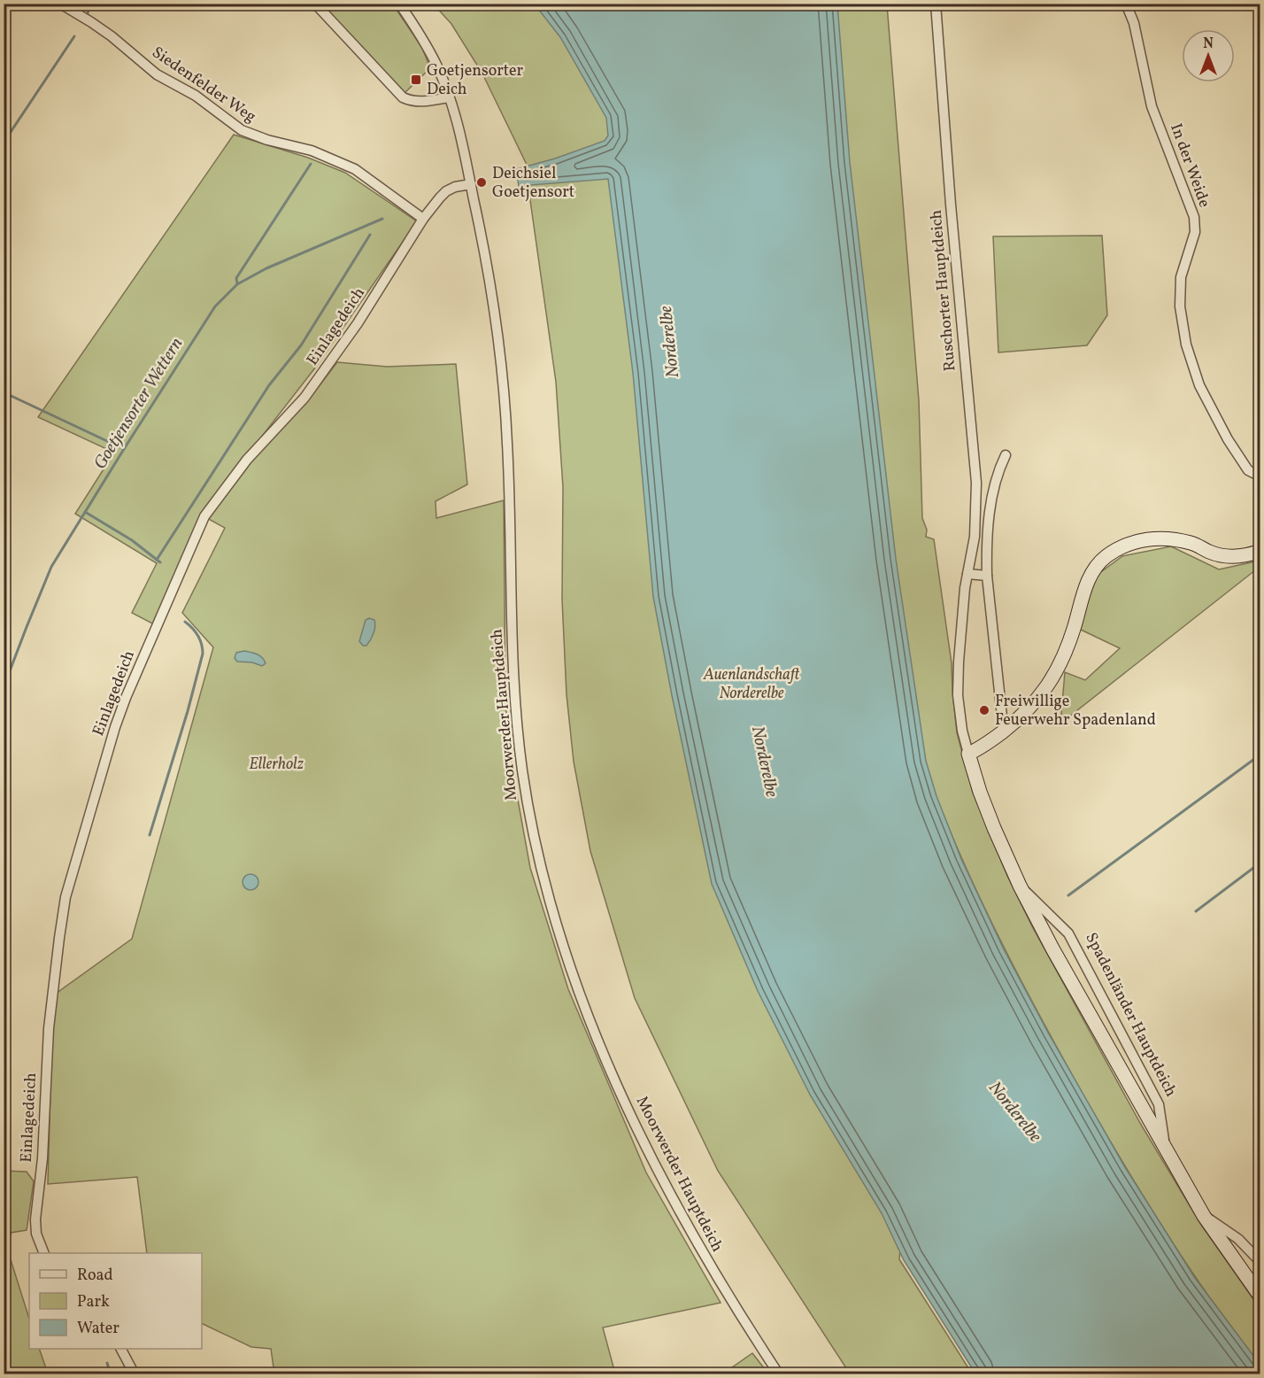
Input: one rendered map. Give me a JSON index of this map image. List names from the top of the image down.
{
  "streets": {
    "street": [
      "Siedenfelder Weg",
      "In der Weide",
      "Ruschorter Hauptdeich",
      "Einlagedeich",
      "Moorwerder Hauptdeich",
      "Spadenländer Hauptdeich"
    ]
  },
  "crossings": [
    ["Siedenfelder Weg", "Einlagedeich"],
    ["Ruschorter Hauptdeich", "Spadenländer Hauptdeich"]
  ],
  "water": ["Norderelbe", "Goetjensorter Wettern"],
  "parks": ["Auenlandschaft Norderelbe", "Ellerholz"],
  "places": {
    "transit": ["Goetjensorter Deich"],
    "other": ["Deichsiel Goetjensort", "Freiwillige Feuerwehr Spadenland"]
  },
  "legend": ["Road", "Park", "Water"],
  "north": "top"
}
